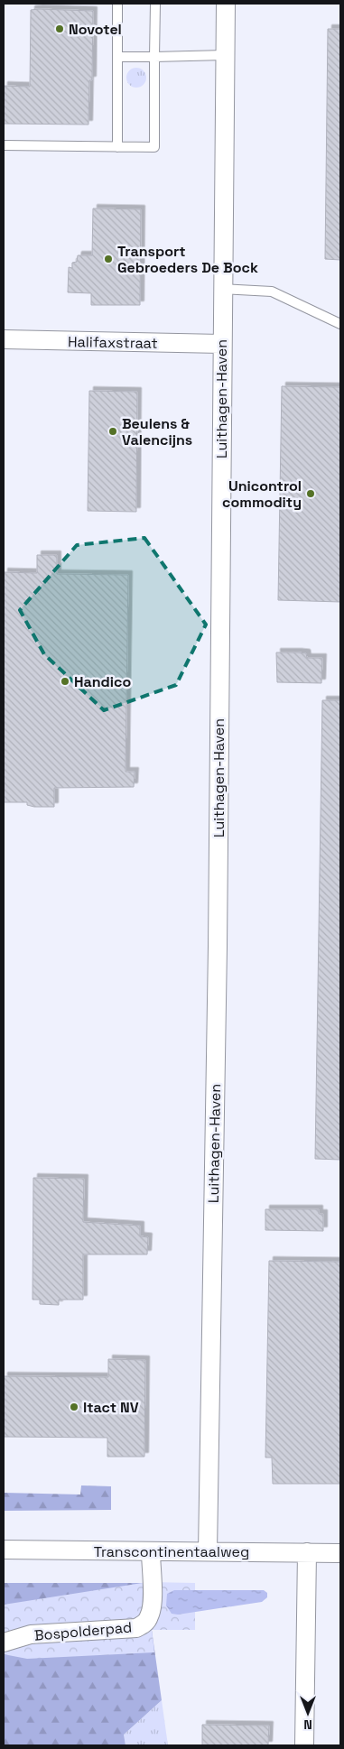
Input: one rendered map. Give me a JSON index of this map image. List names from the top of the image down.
{
  "streets": {
    "street": [
      "Halifaxstraat",
      "Luithagen-Haven",
      "Transcontinentaalweg",
      "Bospolderpad"
    ]
  },
  "crossings": [
    ["Halifaxstraat", "Luithagen-Haven"],
    ["Luithagen-Haven", "Transcontinentaalweg"],
    ["Transcontinentaalweg", "Bospolderpad"]
  ],
  "places": [
    "Novotel",
    "Transport Gebroeders De Bock",
    "Beulens & Valencijns",
    "Unicontrol commodity",
    "Handico",
    "Itact NV"
  ],
  "north": "bottom"
}
